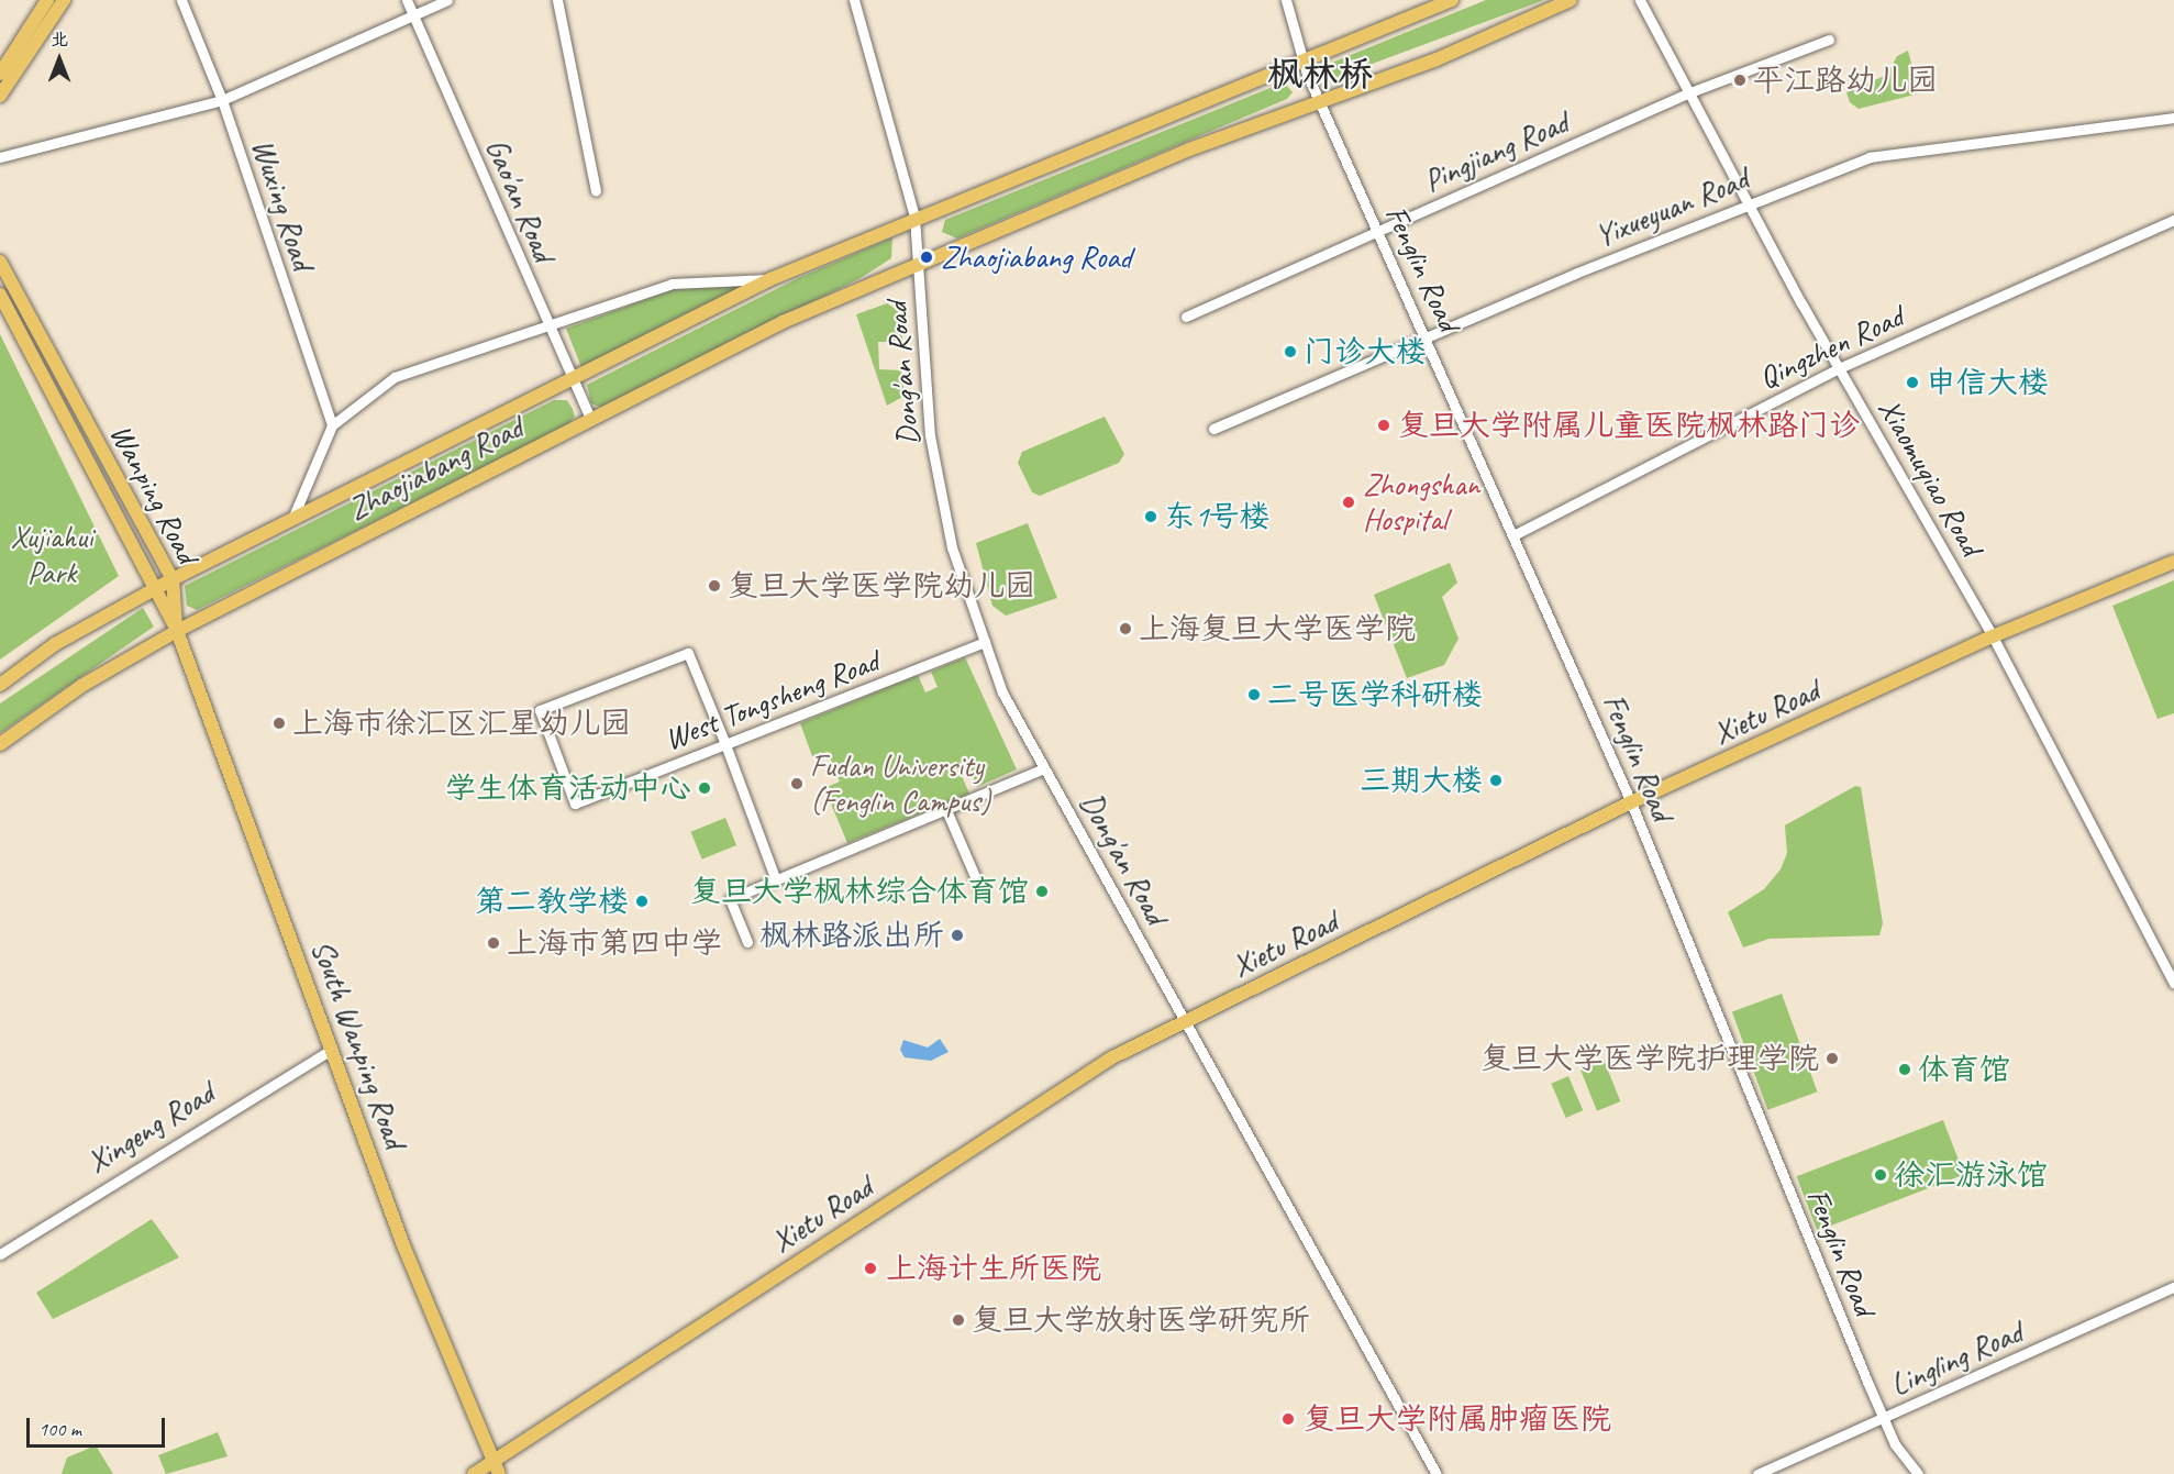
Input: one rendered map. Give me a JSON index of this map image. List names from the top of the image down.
{
  "streets": {
    "main road": [
      "Zhaojiabang Road",
      "Wanping Road",
      "Xietu Road",
      "South Wanping Road"
    ],
    "street": [
      "Pingjiang Road",
      "Gao'an Road",
      "Wuxing Road",
      "Yixueyuan Road",
      "Fenglin Road",
      "Qingzhen Road",
      "Dong'an Road",
      "Xiaomuqiao Road",
      "West Tongsheng Road",
      "Xingeng Road",
      "Lingling Road"
    ]
  },
  "crossings": [
    ["Pingjiang Road", "Fenglin Road"],
    ["Pingjiang Road", "Xiaomuqiao Road"],
    ["Gao'an Road", "Zhaojiabang Road"],
    ["Wuxing Road", "Zhaojiabang Road"],
    ["Yixueyuan Road", "Fenglin Road"],
    ["Yixueyuan Road", "Xiaomuqiao Road"],
    ["Fenglin Road", "Qingzhen Road"],
    ["Fenglin Road", "Zhaojiabang Road"],
    ["Fenglin Road", "Xietu Road"],
    ["Fenglin Road", "Lingling Road"],
    ["Qingzhen Road", "Xiaomuqiao Road"],
    ["Dong'an Road", "Zhaojiabang Road"],
    ["Dong'an Road", "West Tongsheng Road"],
    ["Dong'an Road", "Xietu Road"],
    ["Zhaojiabang Road", "Wanping Road"],
    ["Zhaojiabang Road", "South Wanping Road"],
    ["Xiaomuqiao Road", "Xietu Road"],
    ["Wanping Road", "South Wanping Road"],
    ["Xietu Road", "South Wanping Road"],
    ["South Wanping Road", "Xingeng Road"]
  ],
  "districts": ["枫林桥"],
  "parks": ["Xujiahui Park"],
  "places": [
    "平江路幼儿园",
    "Zhaojiabang Road",
    "门诊大楼",
    "申信大楼",
    "复旦大学附属儿童医院枫林路门诊",
    "Zhongshan Hospital",
    "东1号楼",
    "复旦大学医学院幼儿园",
    "上海复旦大学医学院",
    "二号医学科研楼",
    "上海市徐汇区汇星幼儿园",
    "三期大楼",
    "Fudan University (Fenglin Campus)",
    "学生体育活动中心",
    "复旦大学枫林综合体育馆",
    "第二教学楼",
    "枫林路派出所",
    "上海市第四中学",
    "复旦大学医学院护理学院",
    "体育馆",
    "徐汇游泳馆",
    "上海计生所医院",
    "复旦大学放射医学研究所",
    "复旦大学附属肿瘤医院"
  ],
  "scale_bar": "100 m",
  "north": "top"
}
